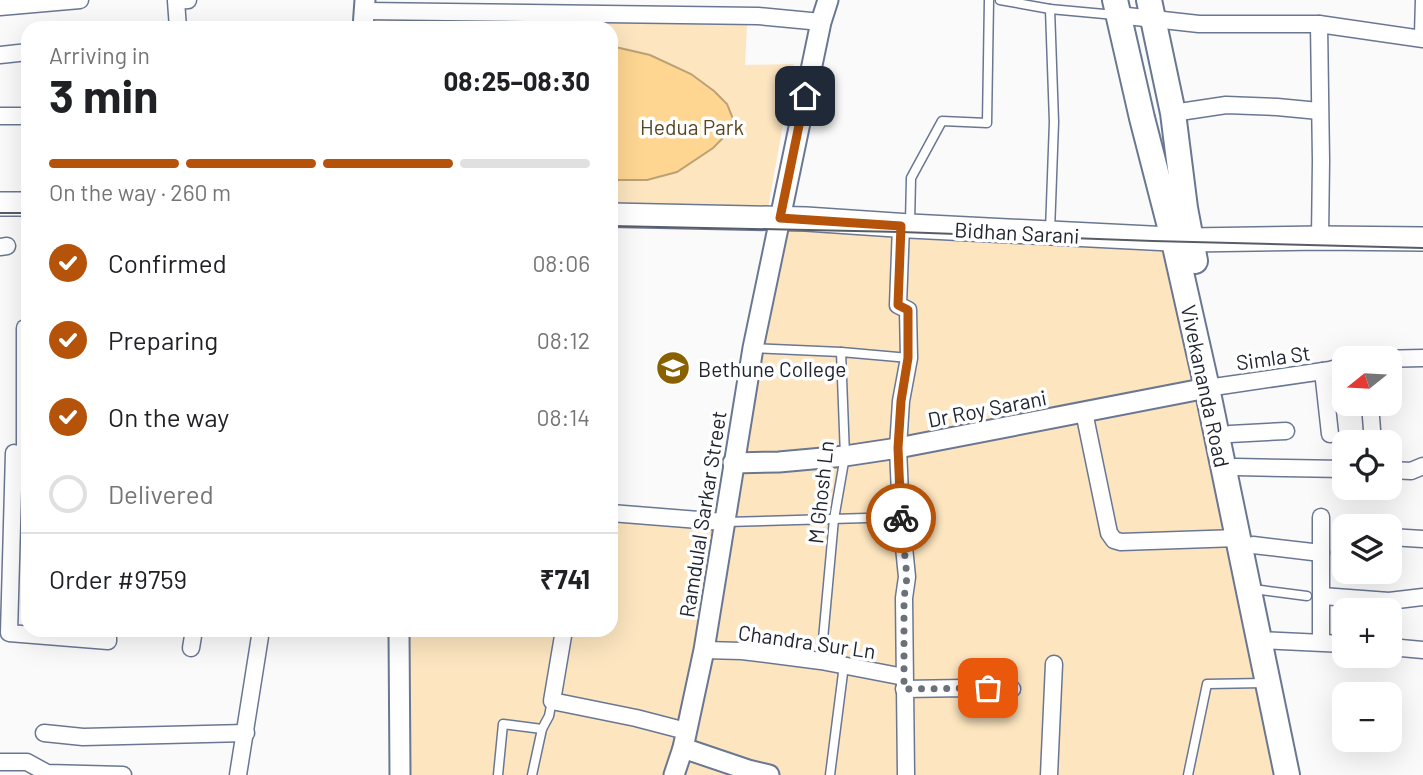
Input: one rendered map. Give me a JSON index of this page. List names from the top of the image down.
{
  "streets": {
    "main road": ["Bidhan Sarani", "Vivekananda Road"],
    "street": [
      "Simla St",
      "Dr Roy Sarani",
      "Ramdulal Sarkar Street",
      "Chandra Sur Ln"
    ],
    "lane": ["M Ghosh Ln"]
  },
  "crossings": [
    ["Bidhan Sarani", "Vivekananda Road"],
    ["Bidhan Sarani", "Ramdulal Sarkar Street"],
    ["Simla St", "Vivekananda Road"],
    ["Simla St", "Dr Roy Sarani"],
    ["Vivekananda Road", "Dr Roy Sarani"],
    ["Dr Roy Sarani", "M Ghosh Ln"],
    ["Dr Roy Sarani", "Ramdulal Sarkar Street"],
    ["M Ghosh Ln", "Chandra Sur Ln"],
    ["Ramdulal Sarkar Street", "Chandra Sur Ln"]
  ],
  "parks": ["Hedua Park"],
  "places": {
    "school or university": ["Bethune College"]
  },
  "north": "left",
  "page": {
    "heading": ["3 min", "Arriving in", "08:25–08:30"],
    "panel": ["Order #9759", "₹741"],
    "bar": "On the way · 260 m",
    "list": [
      ["Confirmed", "08:06"],
      ["Preparing", "08:12"],
      ["On the way", "08:14"],
      "Delivered"
    ],
    "map_buttons": ["+", "−"]
  }
}
